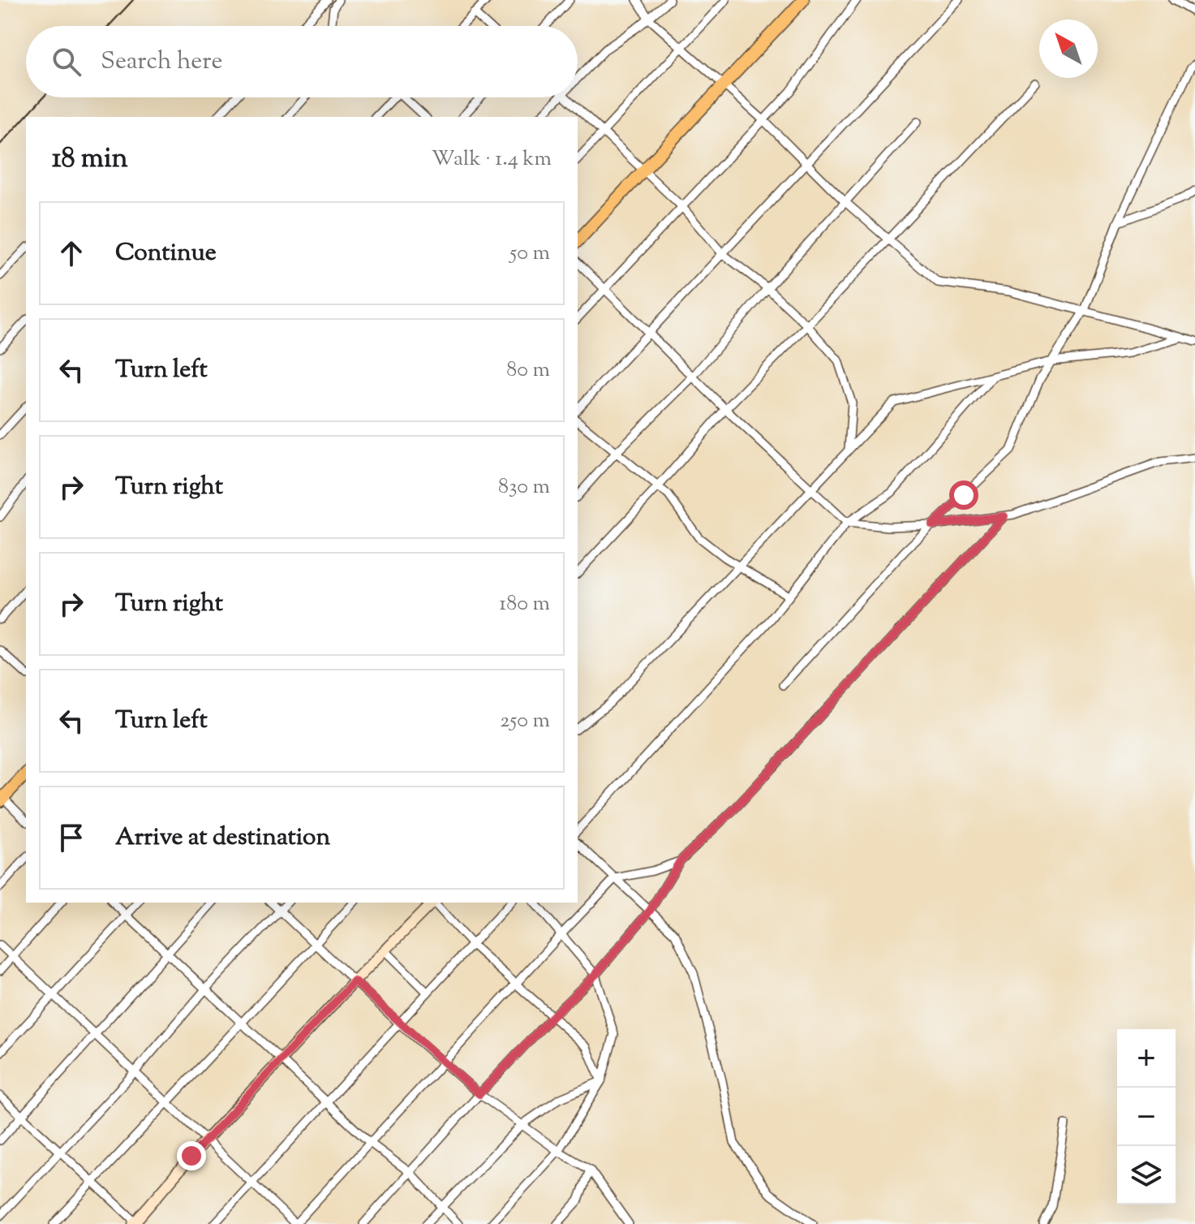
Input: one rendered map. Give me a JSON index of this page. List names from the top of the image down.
{
  "north": "top left",
  "page": {
    "search": "Search here",
    "heading": ["18 min", "Walk · 1.4 km"],
    "list": [
      ["Continue", "50 m"],
      ["Turn left", "80 m"],
      ["Turn right", "830 m"],
      ["Turn right", "180 m"],
      ["Turn left", "250 m"],
      "Arrive at destination"
    ],
    "map_buttons": ["+", "−"]
  }
}
